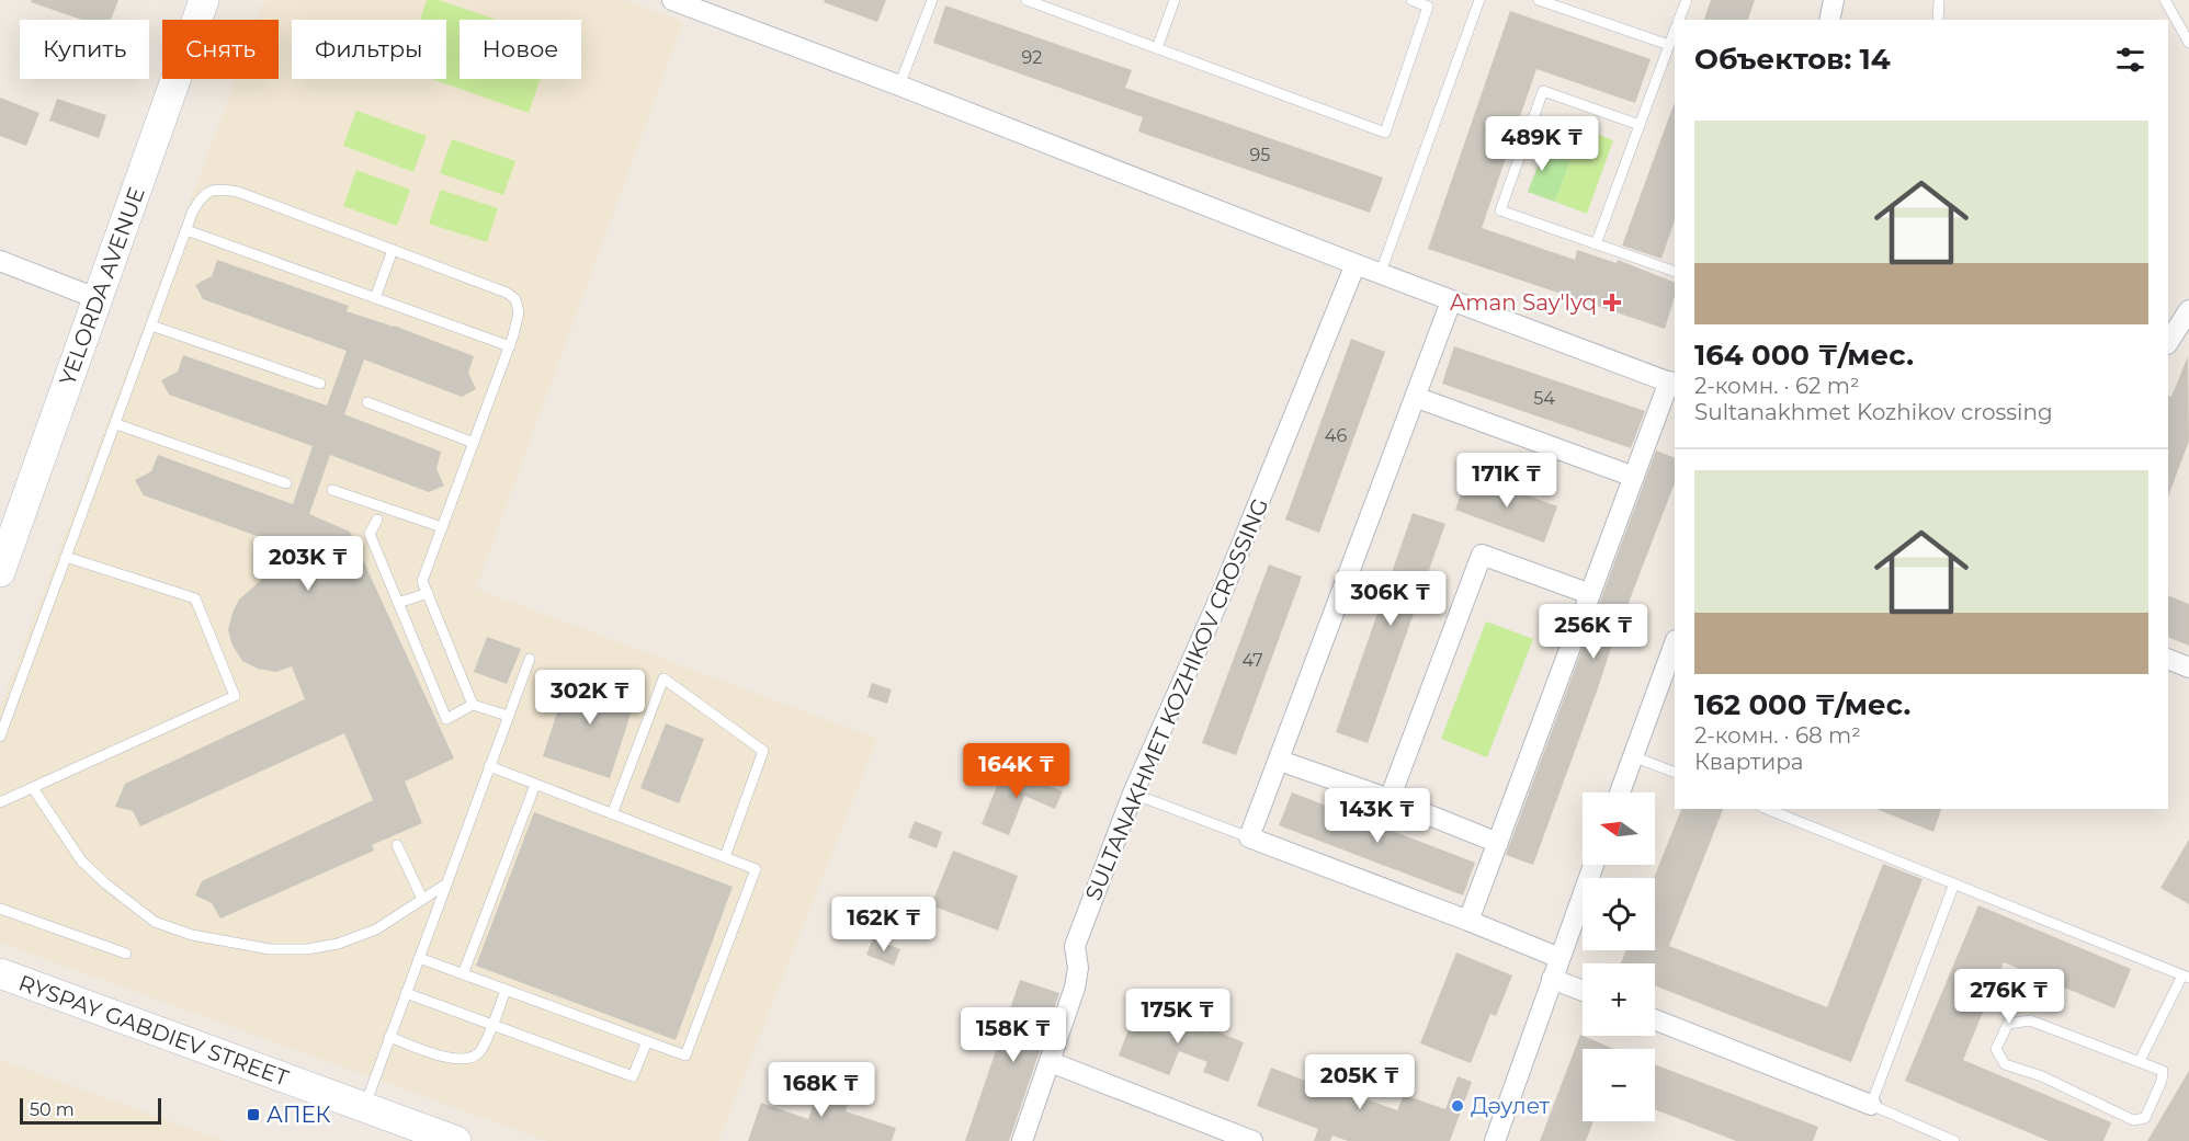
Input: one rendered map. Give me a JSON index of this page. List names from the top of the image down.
{
  "streets": {
    "street": ["YELORDA AVENUE", "SULTANAKHMET KOZHIKOV CROSSING", "RYSPAY GABDIEV STREET"]
  },
  "places": {
    "health": ["Aman Say'lyq"],
    "other": ["Дәулет"],
    "transit": ["АПЕК"]
  },
  "house_numbers": [
    "92",
    "95",
    "54",
    "46",
    "47"
  ],
  "scale_bar": "50 m",
  "north": "left",
  "page": {
    "chip": [
      "Купить",
      "Снять",
      "Фильтры",
      "Новое"
    ],
    "heading": "Объектов: 14",
    "list": [
      {
        "name": "164 000 ₸/мес.",
        "note": "2-комн. · 62 m² · Sultanakhmet Kozhikov crossing"
      },
      {
        "name": "162 000 ₸/мес.",
        "note": "2-комн. · 68 m² · Квартира"
      }
    ],
    "price": [
      "489K ₸",
      "171K ₸",
      "203K ₸",
      "306K ₸",
      "256K ₸",
      "302K ₸",
      "164K ₸",
      "143K ₸",
      "162K ₸",
      "276K ₸",
      "175K ₸",
      "158K ₸",
      "205K ₸",
      "168K ₸"
    ],
    "map_buttons": ["+", "−"],
    "scale": "50 m"
  }
}
